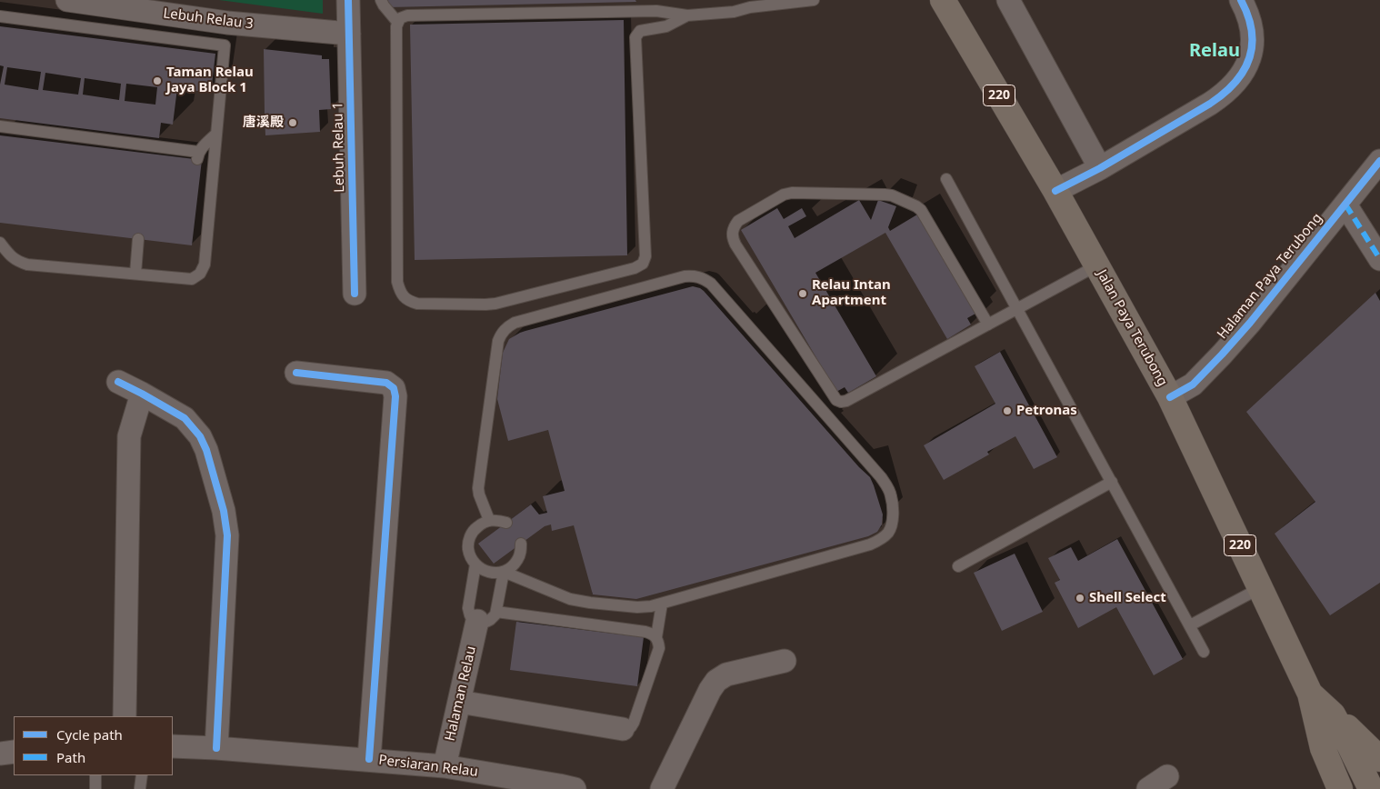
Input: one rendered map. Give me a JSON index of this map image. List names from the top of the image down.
{
  "streets": {
    "main road": ["220", "Jalan Paya Terubong"],
    "street": [
      "Lebuh Relau 3",
      "Lebuh Relau 1",
      "Halaman Paya Terubong",
      "Halaman Relau",
      "Persiaran Relau"
    ]
  },
  "crossings": [
    ["Lebuh Relau 3", "Lebuh Relau 1"],
    ["Halaman Paya Terubong", "Jalan Paya Terubong"],
    ["Halaman Relau", "Persiaran Relau"]
  ],
  "districts": ["Relau"],
  "places": [
    "Taman Relau Jaya Block 1",
    "唐溪殿",
    "Relau Intan Apartment",
    "Petronas",
    "Shell Select"
  ],
  "legend": ["Cycle path", "Path"]
}
